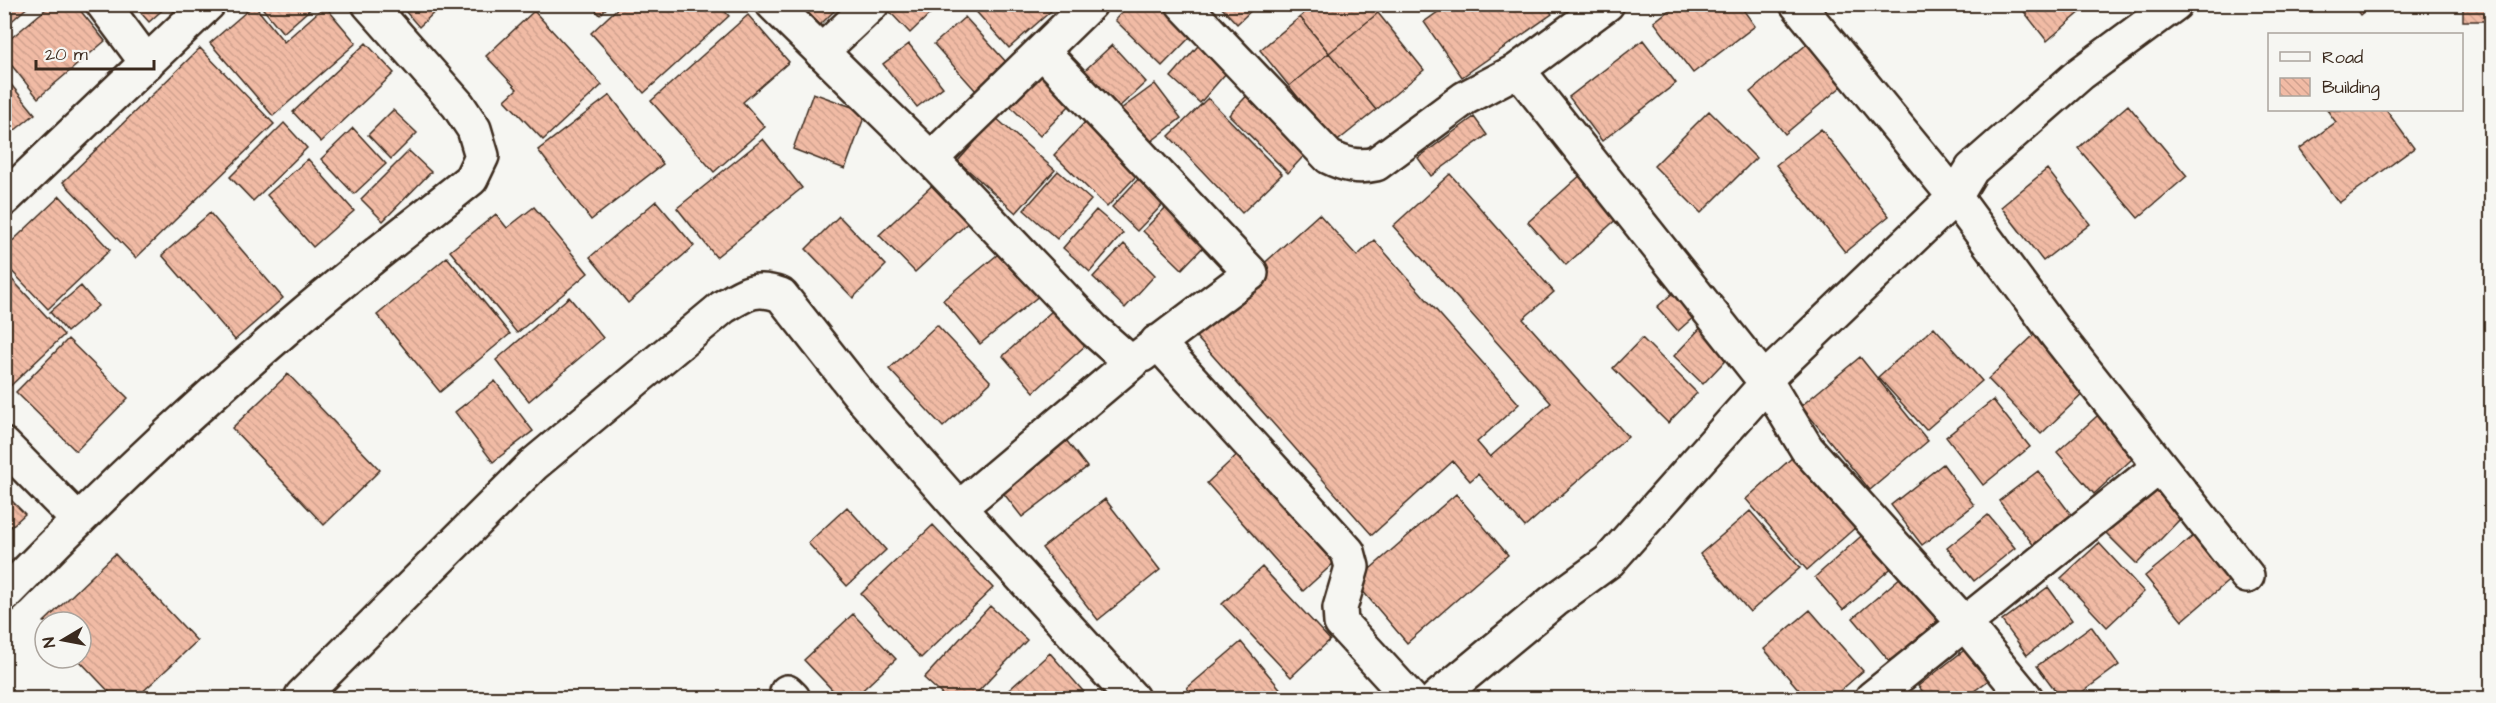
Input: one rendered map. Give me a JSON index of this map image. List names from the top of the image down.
{
  "legend": ["Road", "Building"],
  "scale_bar": "20 m",
  "north": "left"
}
